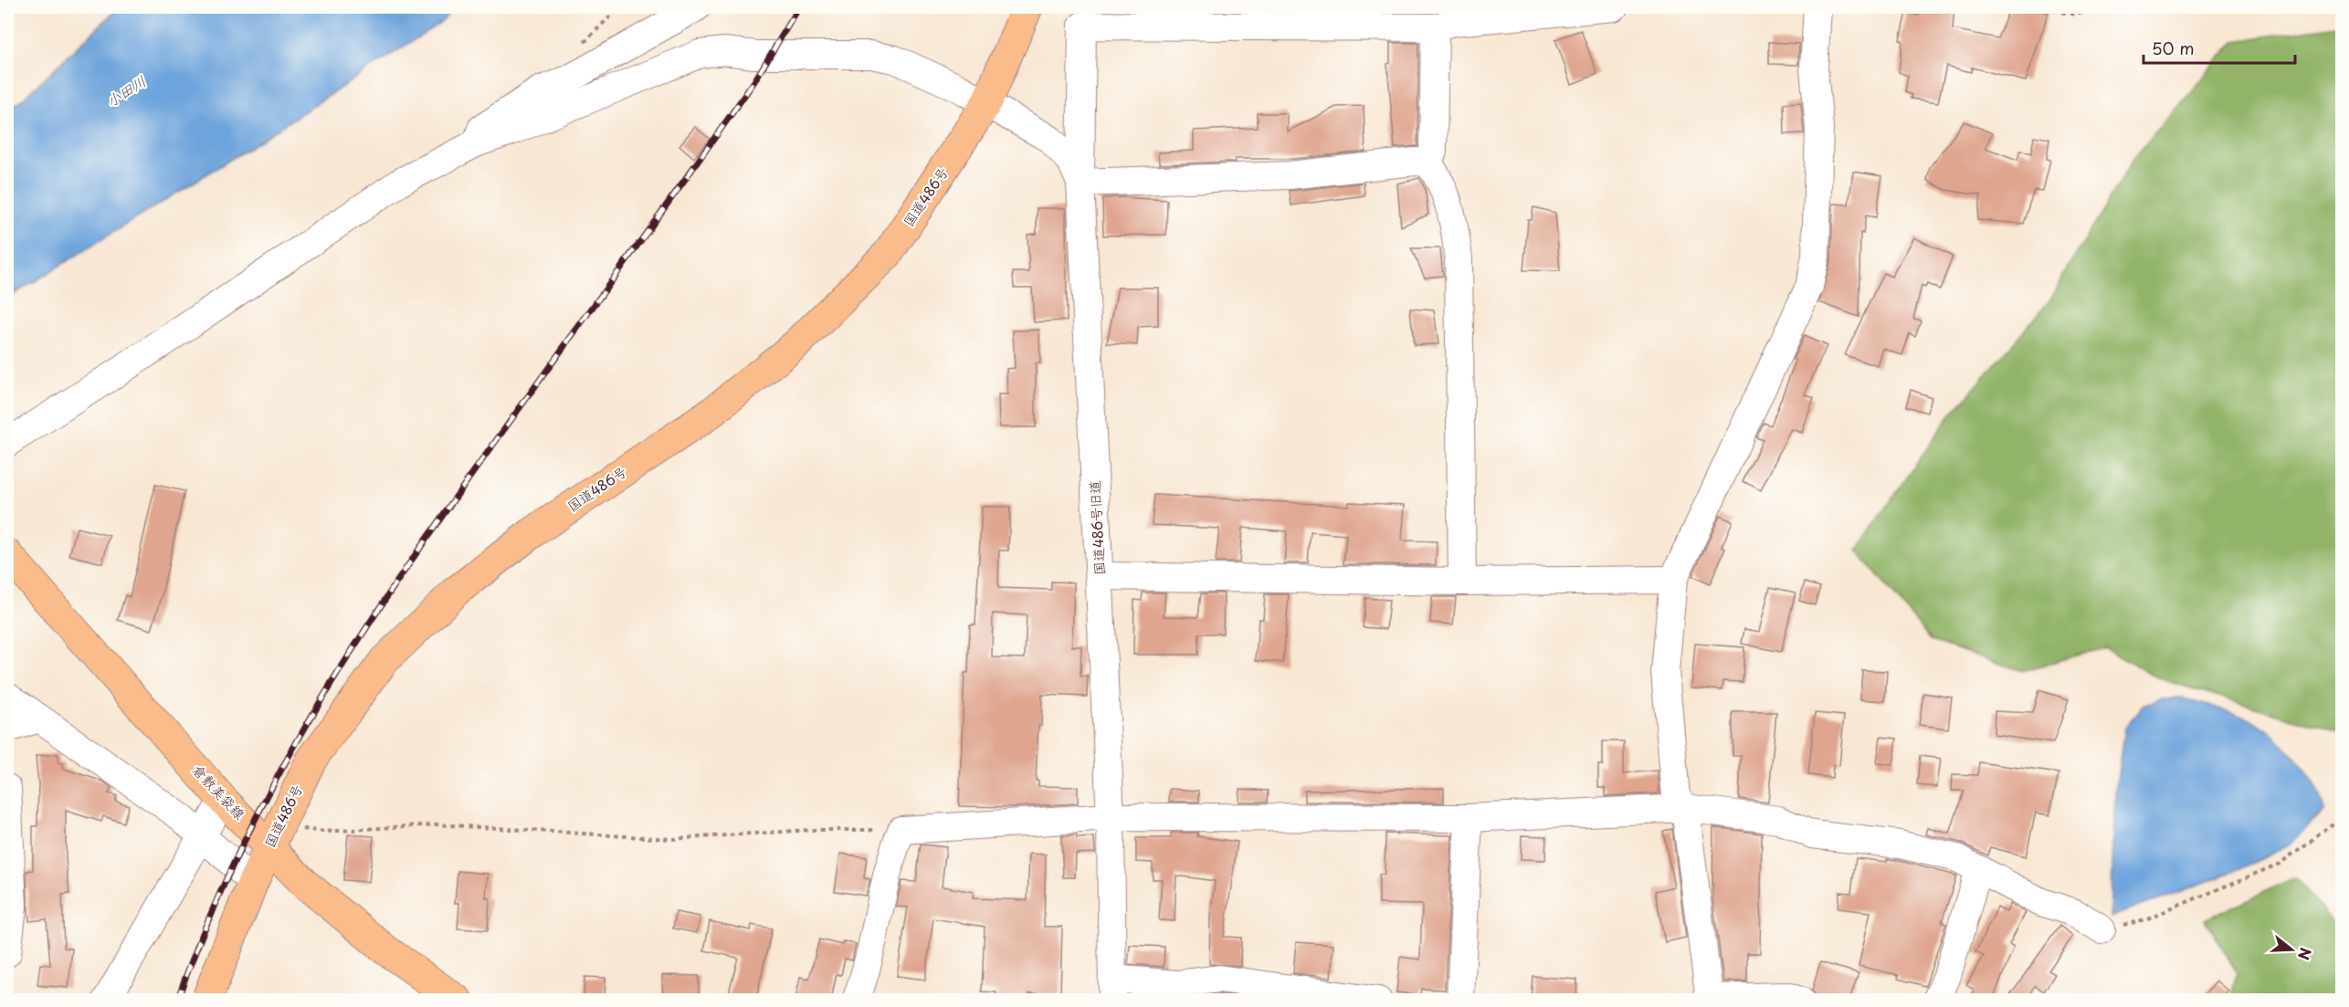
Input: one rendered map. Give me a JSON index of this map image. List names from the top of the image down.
{
  "streets": {
    "main road": ["国道486号", "倉敷美袋線"],
    "street": ["国道486号旧道"]
  },
  "crossings": [
    ["国道486号", "国道486号旧道"],
    ["国道486号", "倉敷美袋線"]
  ],
  "water": ["小田川"],
  "scale_bar": "50 m",
  "north": "right"
}
